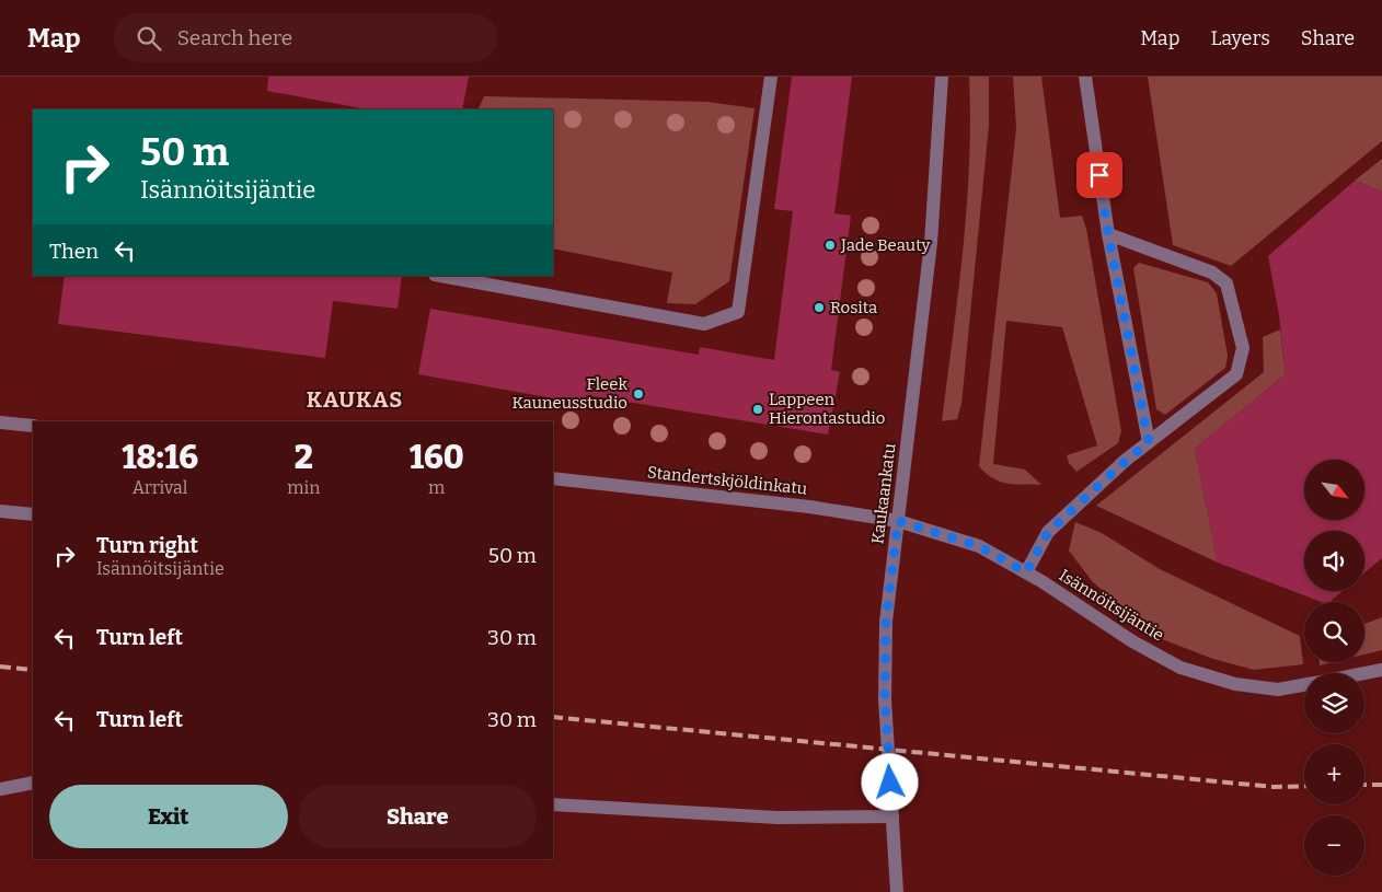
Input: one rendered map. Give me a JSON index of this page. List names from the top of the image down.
{
  "streets": {
    "street": ["Standertskjöldinkatu", "Kaukaankatu", "Isännöitsijäntie"]
  },
  "crossings": [
    ["Standertskjöldinkatu", "Kaukaankatu"],
    ["Standertskjöldinkatu", "Isännöitsijäntie"],
    ["Kaukaankatu", "Isännöitsijäntie"]
  ],
  "districts": ["KAUKAS"],
  "places": [
    "Jade Beauty",
    "Rosita",
    "Fleek Kauneusstudio",
    "Lappeen Hierontastudio"
  ],
  "north": "bottom right",
  "page": {
    "header": "Map",
    "search": "Search here",
    "nav": ["Map", "Layers", "Share"],
    "turn": ["50 m", "Isännöitsijäntie"],
    "then": "Then",
    "eta": [
      "18:16",
      "Arrival",
      "2",
      "min",
      "160",
      "m"
    ],
    "map_buttons": ["+", "−"],
    "list": [
      {
        "name": "Turn right",
        "note": "Isännöitsijäntie",
        "value": "50 m"
      },
      {
        "name": "Turn left",
        "value": "30 m"
      },
      {
        "name": "Turn left",
        "value": "30 m"
      }
    ],
    "buttons": ["Exit", "Share"]
  }
}
